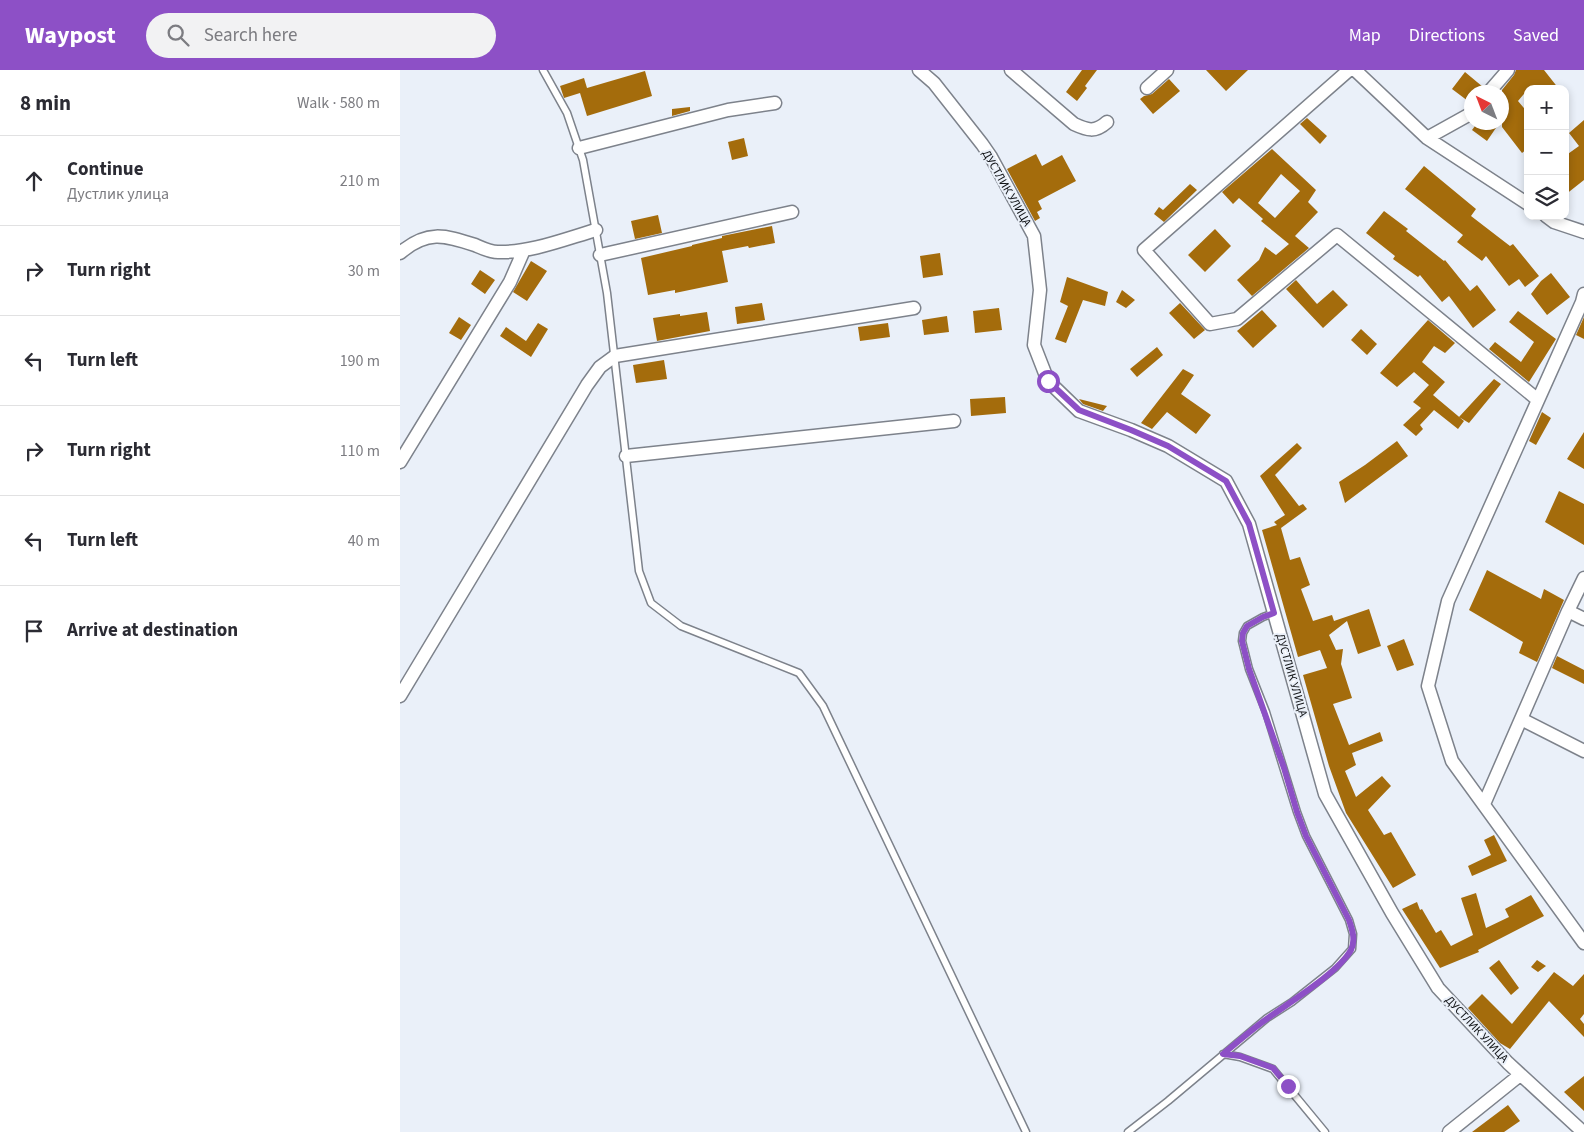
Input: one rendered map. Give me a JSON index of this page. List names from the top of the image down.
{
  "streets": {
    "street": ["ДУСТЛИК УЛИЦА"]
  },
  "north": "top left",
  "page": {
    "header": "Waypost",
    "search": "Search here",
    "nav": ["Map", "Directions", "Saved"],
    "heading": ["8 min", "Walk · 580 m"],
    "map_buttons": ["+", "−"],
    "list": [
      ["Continue", "Дустлик улица", "210 m"],
      ["Turn right", "30 m"],
      ["Turn left", "190 m"],
      ["Turn right", "110 m"],
      ["Turn left", "40 m"],
      "Arrive at destination"
    ]
  }
}
